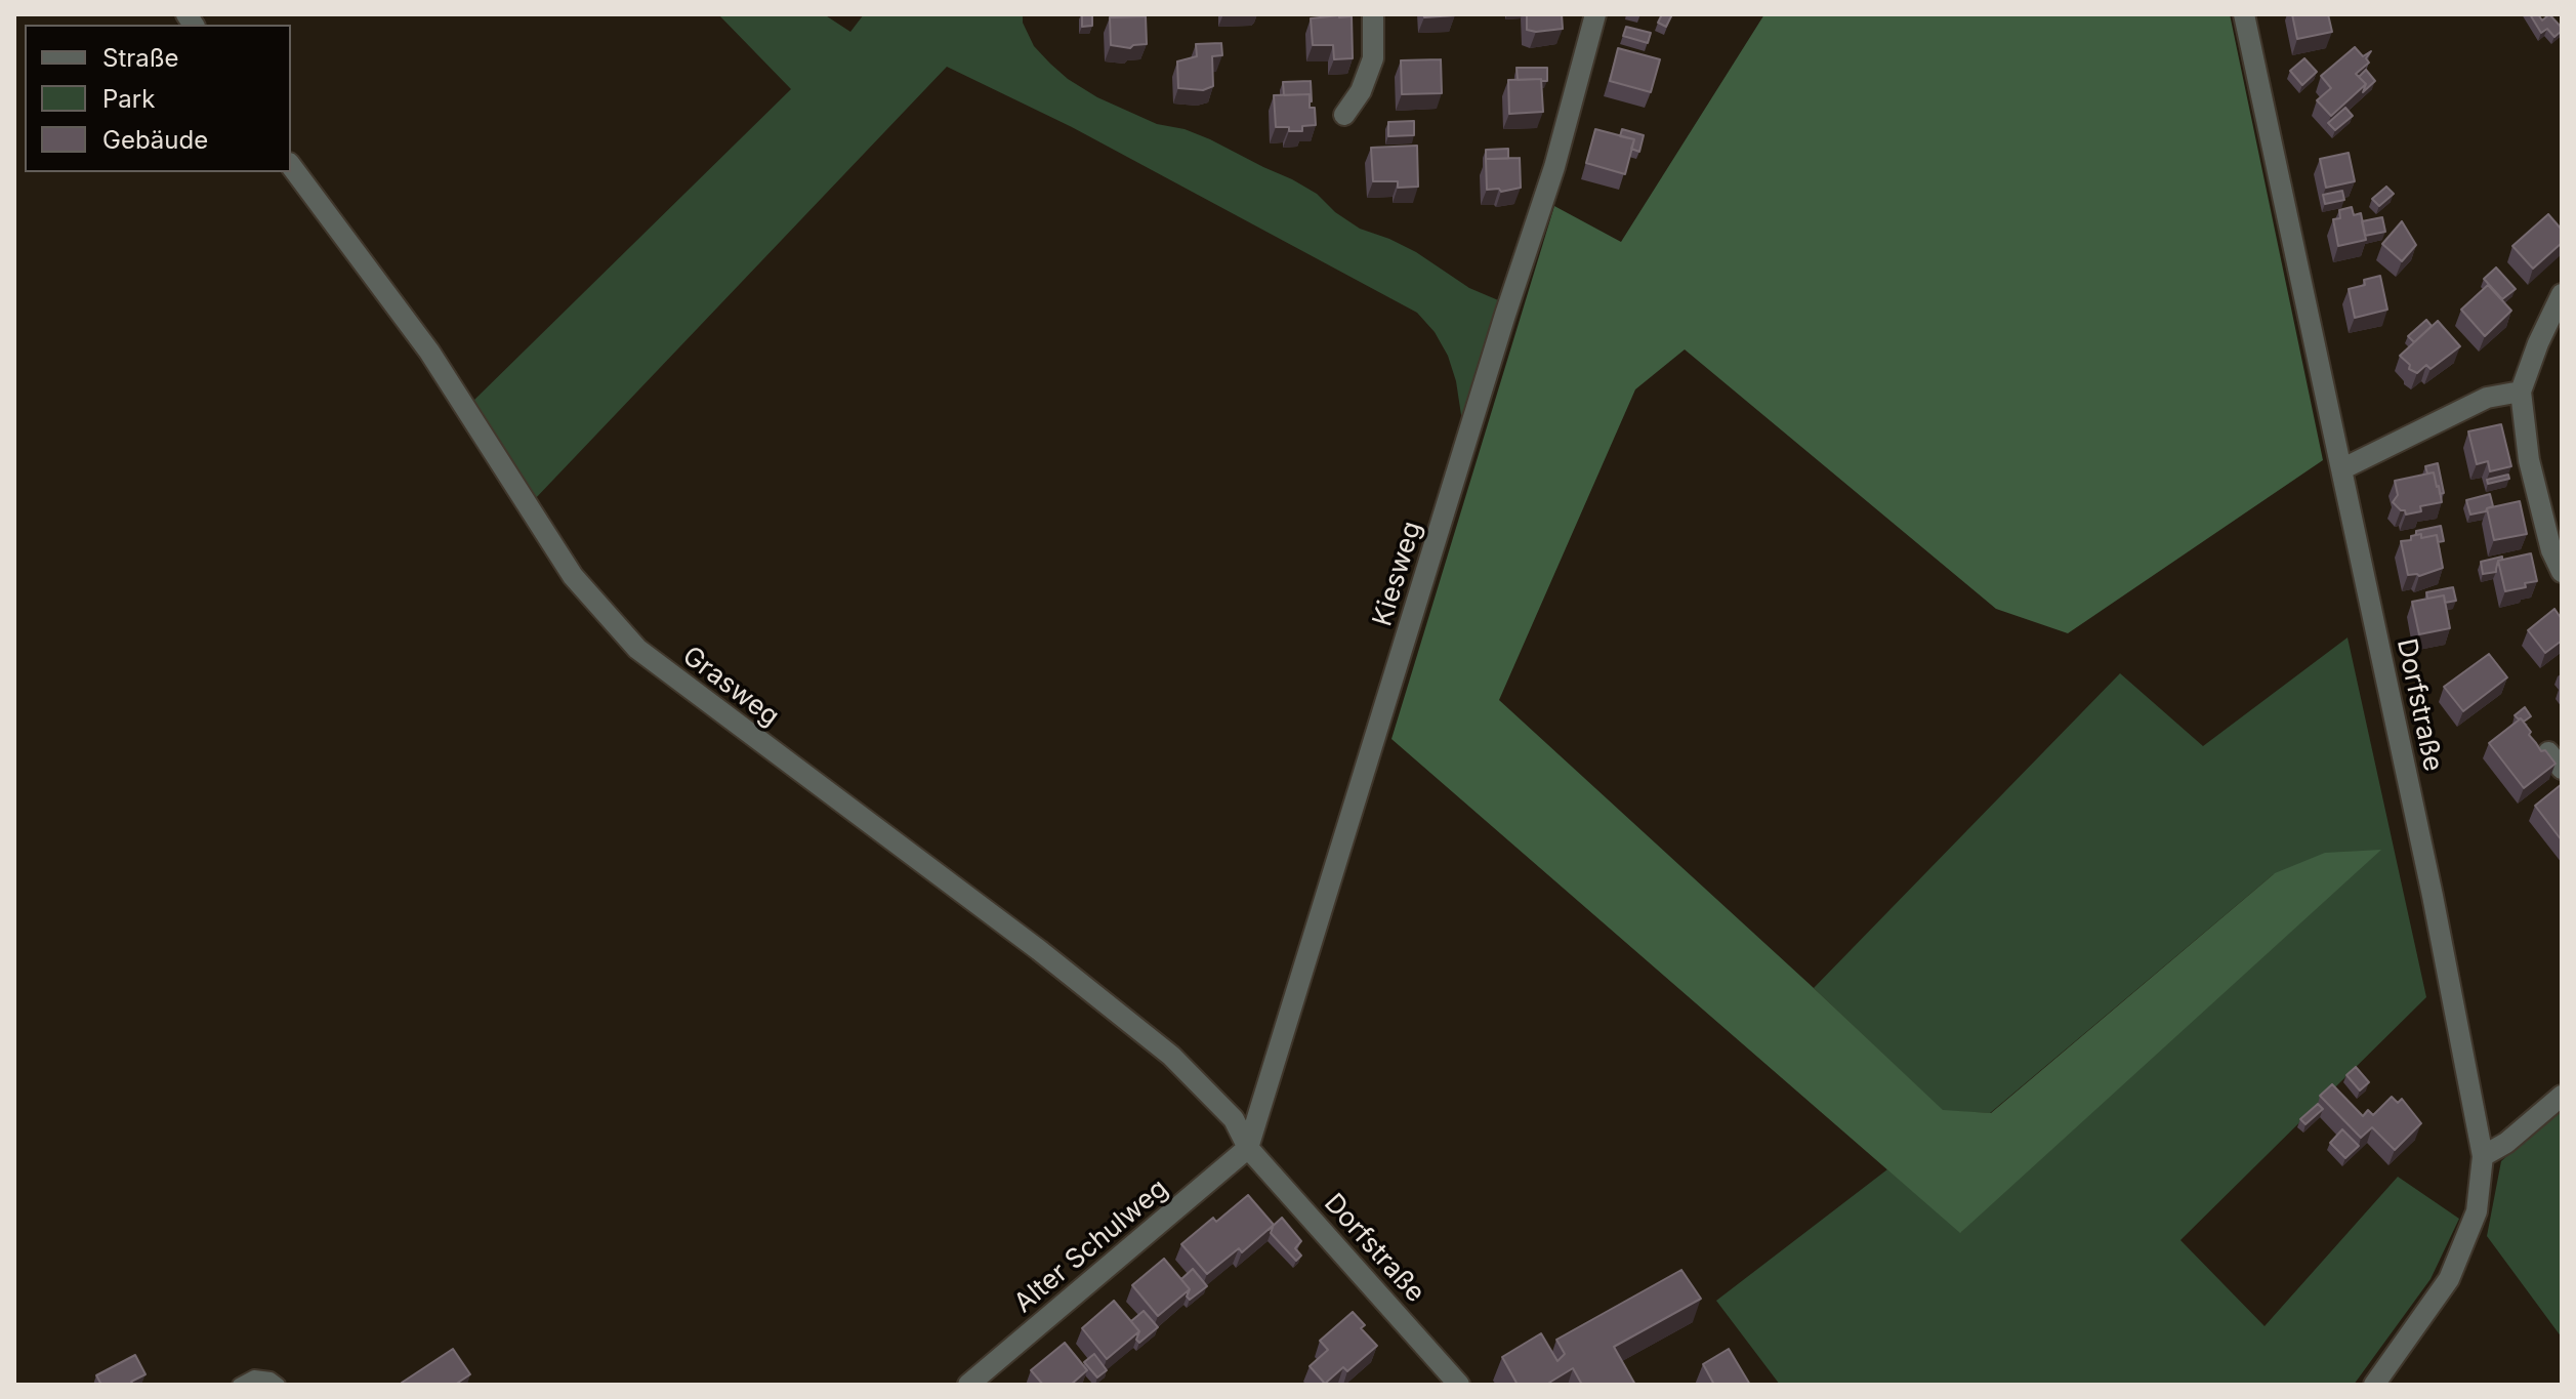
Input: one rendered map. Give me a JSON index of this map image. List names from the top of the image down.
{
  "streets": {
    "street": [
      "Kiesweg",
      "Grasweg",
      "Dorfstraße",
      "Alter Schulweg"
    ]
  },
  "crossings": [
    ["Kiesweg", "Grasweg"],
    ["Kiesweg", "Dorfstraße"],
    ["Kiesweg", "Alter Schulweg"],
    ["Grasweg", "Dorfstraße"],
    ["Grasweg", "Alter Schulweg"],
    ["Dorfstraße", "Alter Schulweg"]
  ],
  "legend": ["Straße", "Park", "Gebäude"]
}
